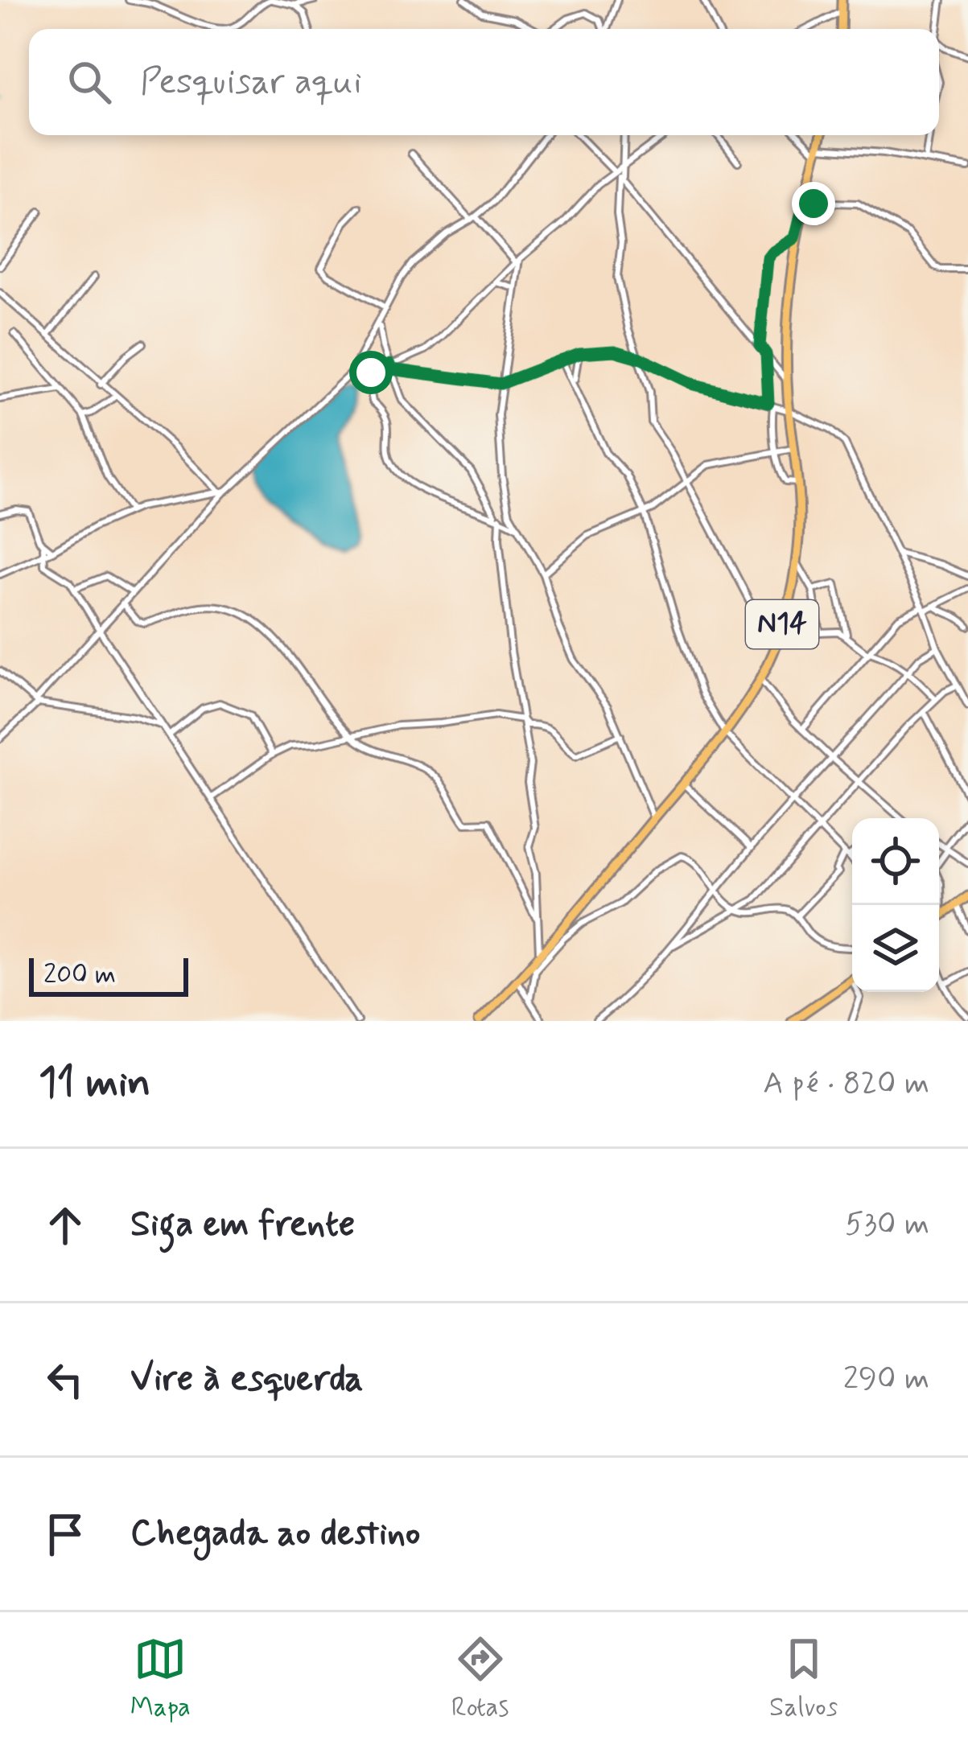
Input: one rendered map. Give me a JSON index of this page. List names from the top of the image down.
{
  "streets": {
    "main road": ["N14"]
  },
  "scale_bar": "200 m",
  "page": {
    "search": "Pesquisar aqui",
    "scale": "200 m",
    "heading": ["11 min", "A pé · 820 m"],
    "list": [
      ["Siga em frente", "530 m"],
      ["Vire à esquerda", "290 m"],
      "Chegada ao destino"
    ],
    "nav": ["Mapa", "Rotas", "Salvos"]
  }
}
